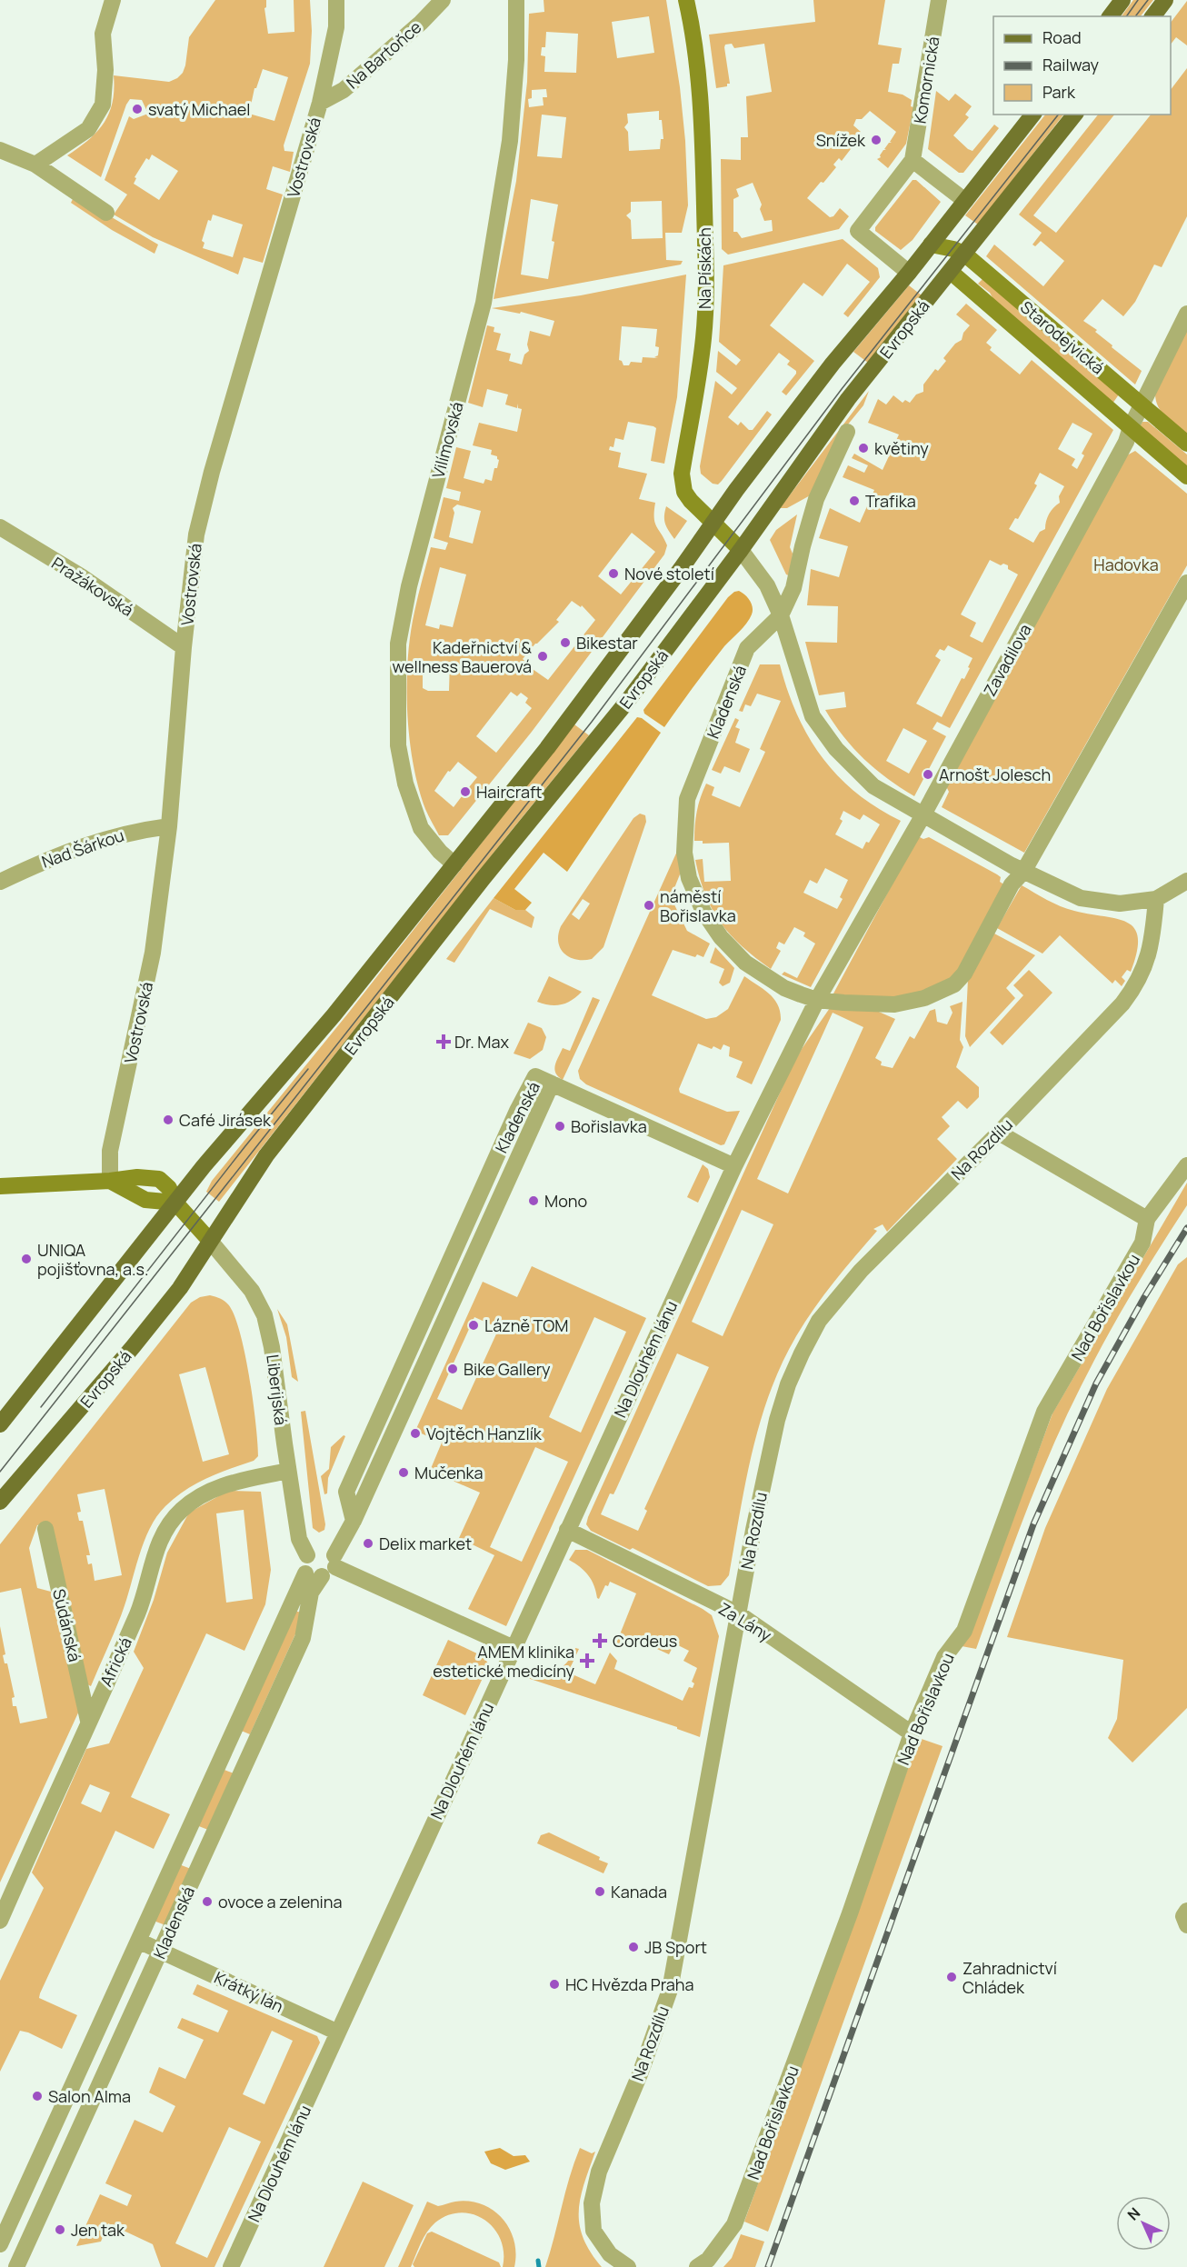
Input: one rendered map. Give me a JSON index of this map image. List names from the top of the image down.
{
  "streets": {
    "main road": ["Evropská"],
    "street": [
      "Na Bartoňce",
      "Komornická",
      "Vostrovská",
      "Na Pískách",
      "Starodejvická",
      "Vilímovská",
      "Pražákovská",
      "Zavadilova",
      "Kladenská",
      "Nad Šárkou",
      "Na Rozdílu",
      "Nad Bořislavkou",
      "Na Dlouhém lánu",
      "Liberijská",
      "Za Lány",
      "Súdánská",
      "Africká",
      "Krátký lán"
    ]
  },
  "crossings": [
    ["Na Bartoňce", "Vostrovská"],
    ["Vostrovská", "Pražákovská"],
    ["Vostrovská", "Nad Šárkou"],
    ["Na Pískách", "Evropská"],
    ["Evropská", "Starodejvická"],
    ["Evropská", "Vilímovská"],
    ["Evropská", "Liberijská"],
    ["Starodejvická", "Zavadilova"],
    ["Zavadilova", "Kladenská"],
    ["Kladenská", "Na Dlouhém lánu"],
    ["Kladenská", "Liberijská"],
    ["Kladenská", "Krátký lán"],
    ["Na Rozdílu", "Za Lány"],
    ["Nad Bořislavkou", "Za Lány"],
    ["Na Dlouhém lánu", "Za Lány"],
    ["Na Dlouhém lánu", "Krátký lán"],
    ["Liberijská", "Africká"],
    ["Súdánská", "Africká"]
  ],
  "parks": ["Hadovka"],
  "places": {
    "other": [
      "svatý Michael",
      "Snížek",
      "květiny",
      "Trafika",
      "Nové století",
      "Bikestar",
      "Kadeřnictví & wellness Bauerová",
      "Arnošt Jolesch",
      "Haircraft",
      "náměstí Bořislavka",
      "Café Jirásek",
      "Bořislavka",
      "Mono",
      "UNIQA pojišťovna, a.s.",
      "Lázně TOM",
      "Bike Gallery",
      "Vojtěch Hanzlík",
      "Mučenka",
      "Delix market",
      "Kanada",
      "ovoce a zelenina",
      "JB Sport",
      "Zahradnictví Chládek",
      "HC Hvězda Praha",
      "Salon Alma",
      "Jen tak"
    ],
    "health": ["Dr. Max", "Cordeus", "AMEM klinika estetické medicíny"]
  },
  "legend": ["Road", "Railway", "Park"],
  "north": "top left"
}
